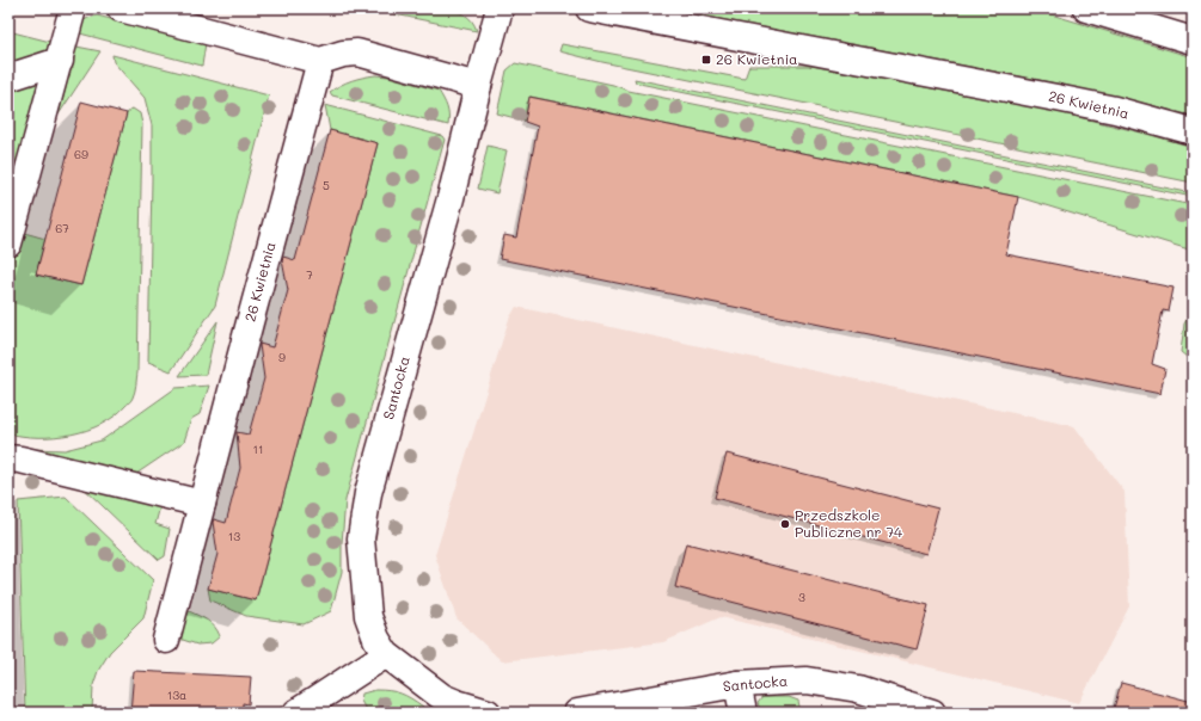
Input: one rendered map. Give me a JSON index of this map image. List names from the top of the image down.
{
  "streets": {
    "street": ["26 Kwietnia", "Santocka"]
  },
  "places": {
    "transit": ["26 Kwietnia"],
    "other": ["Przedszkole Publiczne nr 74"]
  },
  "house_numbers": [
    "69",
    "5",
    "67",
    "7",
    "9",
    "11",
    "13",
    "3",
    "13a"
  ]
}
